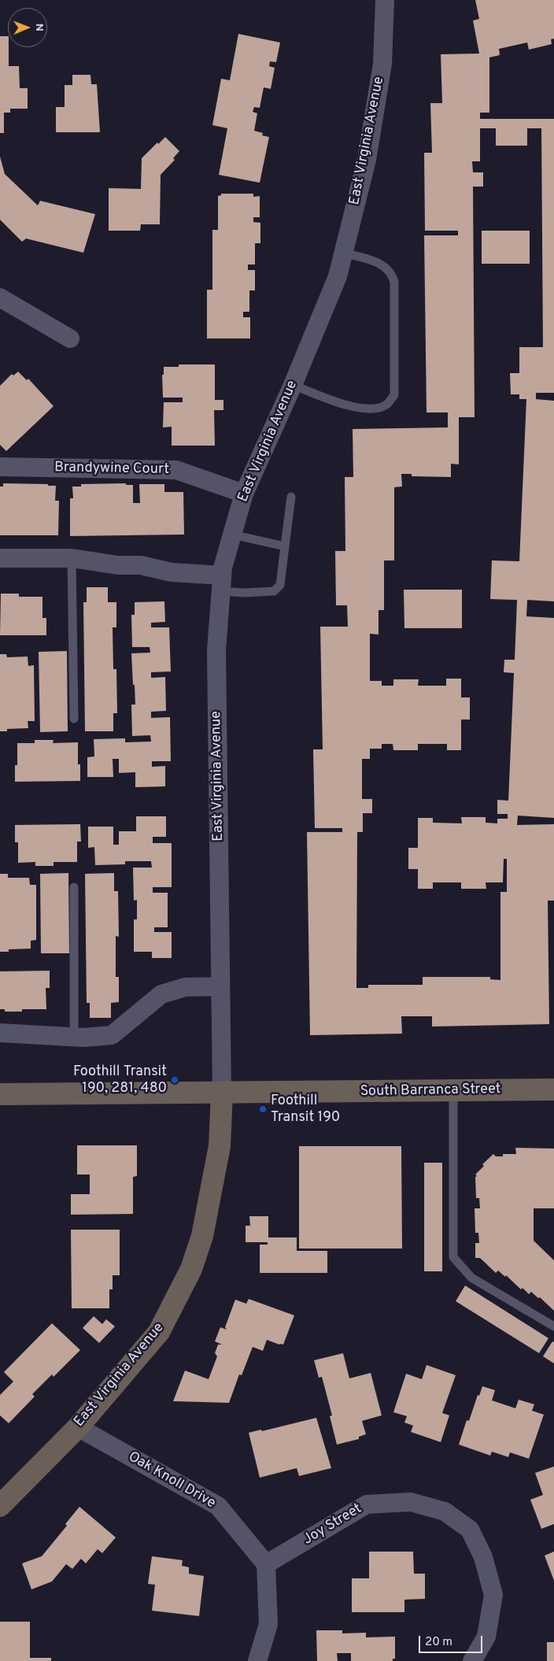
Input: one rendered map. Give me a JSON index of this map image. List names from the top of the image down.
{
  "streets": {
    "main road": ["East Virginia Avenue", "South Barranca Street"],
    "street": ["Brandywine Court", "Oak Knoll Drive", "Joy Street"]
  },
  "crossings": [
    ["East Virginia Avenue", "Brandywine Court"],
    ["East Virginia Avenue", "South Barranca Street"],
    ["East Virginia Avenue", "Oak Knoll Drive"],
    ["Oak Knoll Drive", "Joy Street"]
  ],
  "places": ["Foothill Transit 190, 281, 480", "Foothill Transit 190"],
  "scale_bar": "20 m",
  "north": "right"
}
